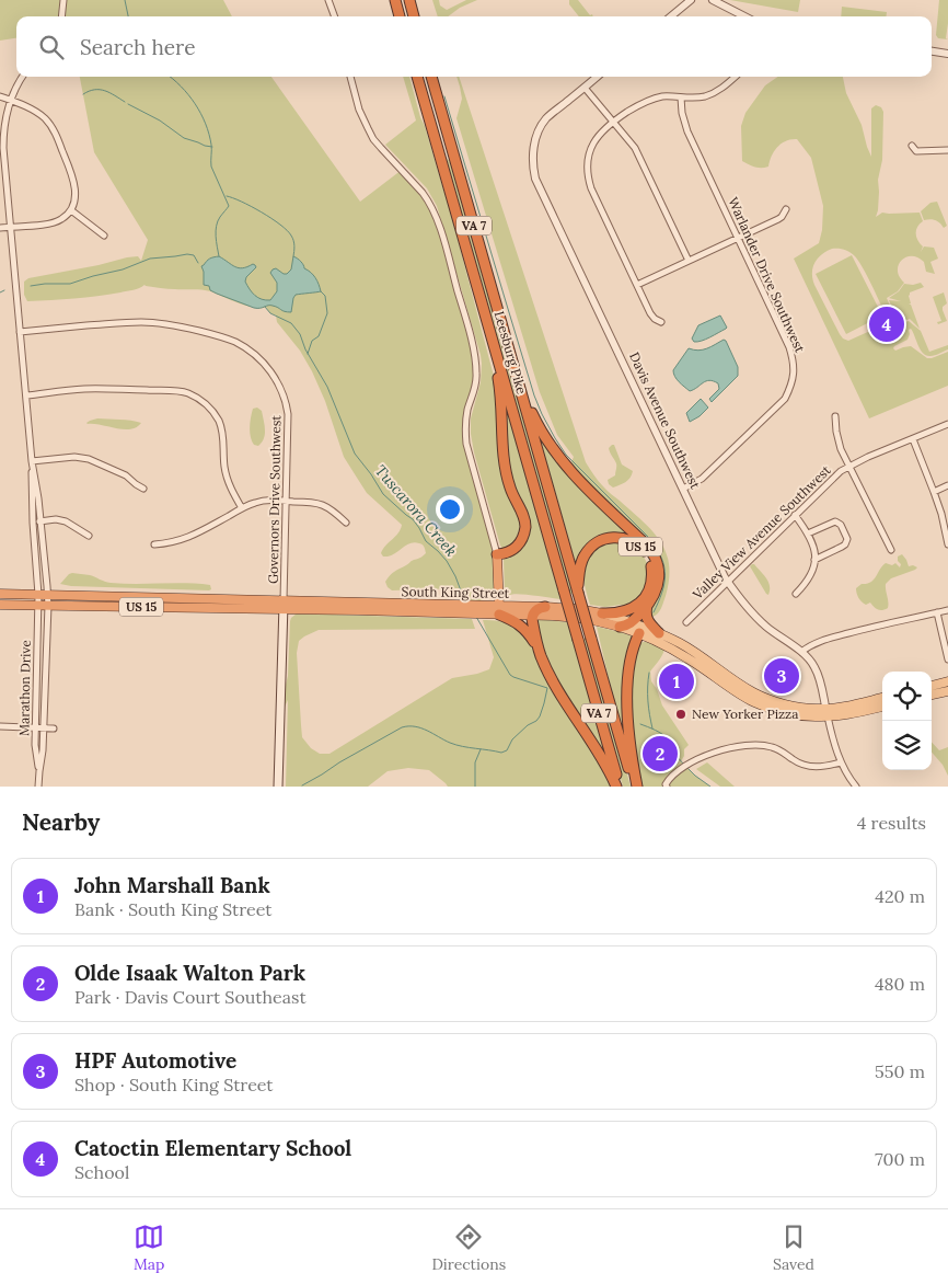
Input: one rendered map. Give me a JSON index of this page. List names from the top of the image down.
{
  "streets": {
    "highway": [
      "VA 7",
      "Leesburg Pike",
      "US 15",
      "South King Street"
    ],
    "street": [
      "Warlander Drive Southwest",
      "Davis Avenue Southwest",
      "Governors Drive Southwest",
      "Valley View Avenue Southwest",
      "Marathon Drive"
    ]
  },
  "crossings": [
    ["Warlander Drive Southwest", "Davis Avenue Southwest"],
    ["Leesburg Pike", "US 15"],
    ["Davis Avenue Southwest", "Valley View Avenue Southwest"],
    ["Davis Avenue Southwest", "South King Street"],
    ["Governors Drive Southwest", "South King Street"],
    ["US 15", "South King Street"],
    ["South King Street", "Marathon Drive"]
  ],
  "water": ["Tuscarora Creek"],
  "places": ["New Yorker Pizza"],
  "page": {
    "search": "Search here",
    "pins": [
      "4",
      "3",
      "1",
      "2"
    ],
    "heading": ["Nearby", "4 results"],
    "list": [
      {
        "mark": "1",
        "name": "John Marshall Bank",
        "note": "Bank · South King Street",
        "value": "420 m"
      },
      {
        "mark": "2",
        "name": "Olde Isaak Walton Park",
        "note": "Park · Davis Court Southeast",
        "value": "480 m"
      },
      {
        "mark": "3",
        "name": "HPF Automotive",
        "note": "Shop · South King Street",
        "value": "550 m"
      },
      {
        "mark": "4",
        "name": "Catoctin Elementary School",
        "note": "School",
        "value": "700 m"
      }
    ],
    "nav": ["Map", "Directions", "Saved"]
  }
}
